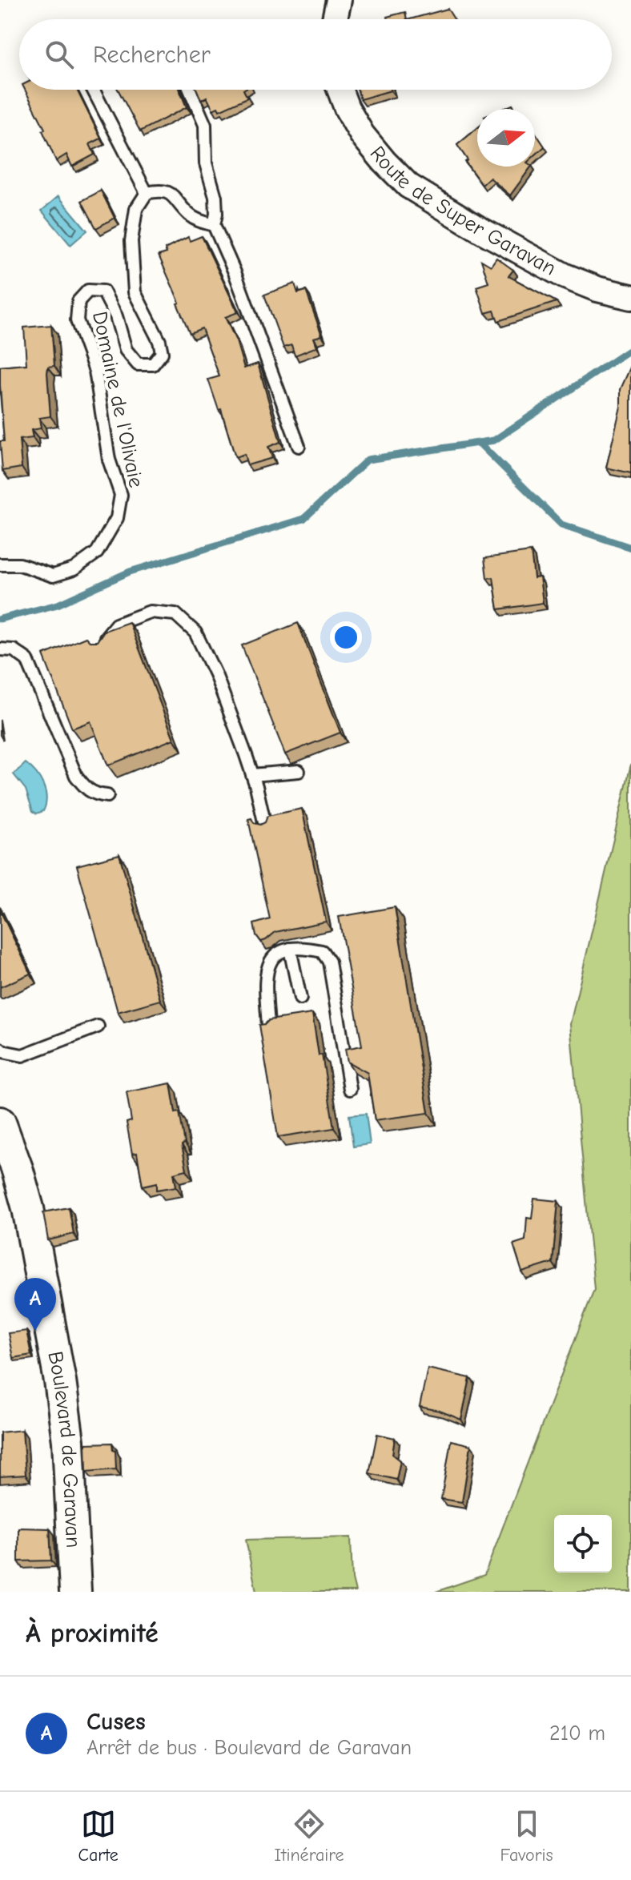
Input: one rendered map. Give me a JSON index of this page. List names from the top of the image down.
{
  "streets": {
    "street": ["Route de Super Garavan", "Boulevard de Garavan"],
    "lane": ["Domaine de l'Olivaie"]
  },
  "north": "right",
  "page": {
    "search": "Rechercher",
    "pins": "A",
    "heading": "À proximité",
    "list": [
      {
        "mark": "A",
        "name": "Cuses",
        "note": "Arrêt de bus · Boulevard de Garavan",
        "value": "210 m"
      }
    ],
    "nav": ["Carte", "Itinéraire", "Favoris"]
  }
}
